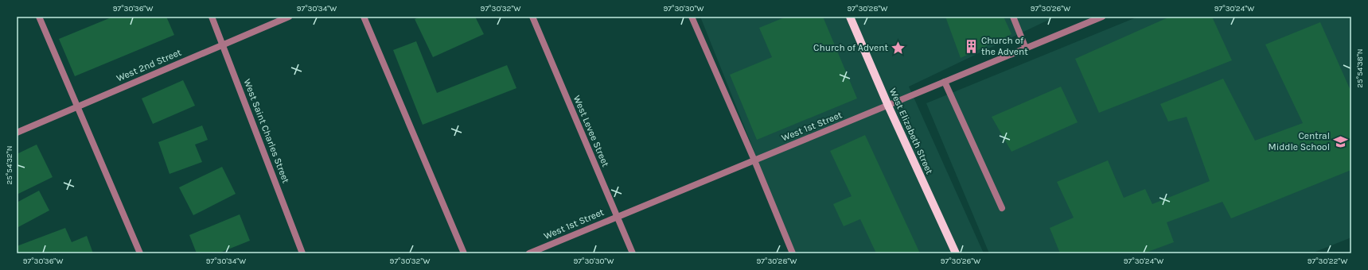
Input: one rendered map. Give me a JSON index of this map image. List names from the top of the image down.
{
  "streets": {
    "main road": ["West Elizabeth Street"],
    "street": [
      "West 2nd Street",
      "West 1st Street",
      "West Saint Charles Street",
      "West Levee Street"
    ]
  },
  "crossings": [
    ["West 2nd Street", "West Saint Charles Street"],
    ["West 1st Street", "West Levee Street"],
    ["West 1st Street", "West Elizabeth Street"]
  ],
  "places": {
    "building": ["Church of the Advent"],
    "place": ["Church of Advent"],
    "school or university": ["Central Middle School"]
  },
  "coordinates": [
    "97°30'36\"W",
    "97°30'34\"W",
    "97°30'32\"W",
    "97°30'30\"W",
    "97°30'28\"W",
    "97°30'26\"W",
    "97°30'24\"W",
    "25°54'38\"N",
    "25°54'32\"N",
    "97°30'22\"W"
  ]
}
